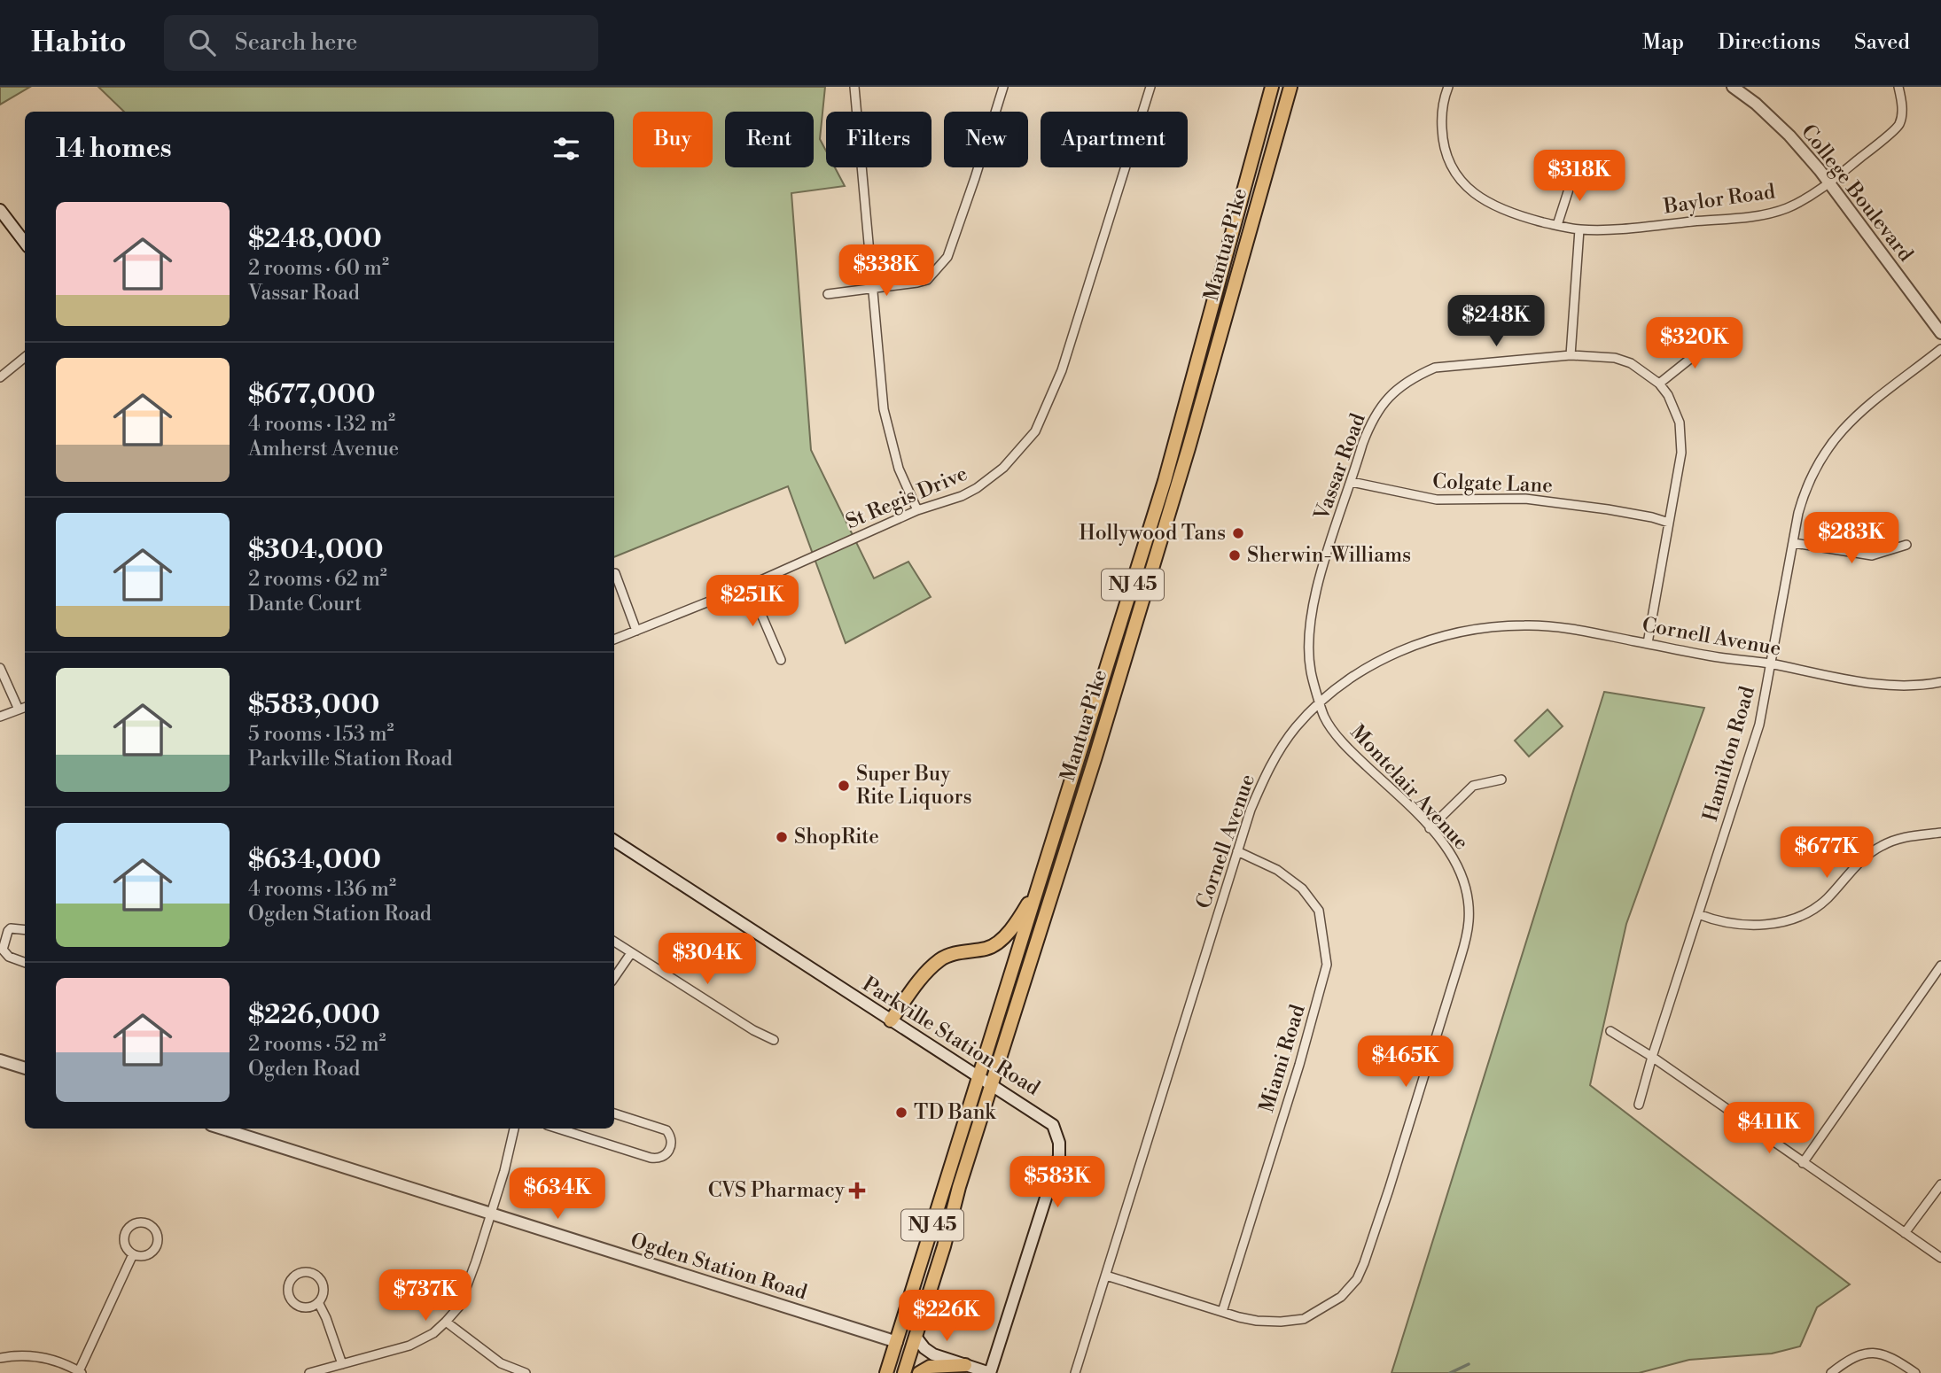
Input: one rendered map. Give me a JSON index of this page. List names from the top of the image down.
{
  "streets": {
    "main road": ["Mantua Pike", "NJ 45"],
    "street": [
      "College Boulevard",
      "Baylor Road",
      "Vassar Road",
      "Colgate Lane",
      "St Regis Drive",
      "Cornell Avenue",
      "Hamilton Road",
      "Montclair Avenue",
      "Parkville Station Road",
      "Miami Road",
      "Ogden Station Road"
    ]
  },
  "crossings": [
    ["College Boulevard", "Baylor Road"],
    ["Mantua Pike", "Parkville Station Road"],
    ["Mantua Pike", "Ogden Station Road"],
    ["Vassar Road", "Colgate Lane"],
    ["Vassar Road", "Cornell Avenue"],
    ["Vassar Road", "Montclair Avenue"],
    ["Cornell Avenue", "Hamilton Road"],
    ["Cornell Avenue", "Montclair Avenue"],
    ["Cornell Avenue", "Miami Road"],
    ["Montclair Avenue", "Miami Road"]
  ],
  "places": {
    "other": [
      "Hollywood Tans",
      "Sherwin-Williams",
      "Super Buy Rite Liquors",
      "ShopRite",
      "TD Bank"
    ],
    "health": ["CVS Pharmacy"]
  },
  "page": {
    "header": "Habito",
    "search": "Search here",
    "nav": ["Map", "Directions", "Saved"],
    "chip": [
      "Buy",
      "Rent",
      "Filters",
      "New",
      "Apartment"
    ],
    "heading": "14 homes",
    "price": [
      "$318K",
      "$338K",
      "$248K",
      "$320K",
      "$283K",
      "$251K",
      "$677K",
      "$304K",
      "$465K",
      "$411K",
      "$583K",
      "$634K",
      "$737K",
      "$226K"
    ],
    "list": [
      {
        "name": "$248,000",
        "note": "2 rooms · 60 m² · Vassar Road"
      },
      {
        "name": "$677,000",
        "note": "4 rooms · 132 m² · Amherst Avenue"
      },
      {
        "name": "$304,000",
        "note": "2 rooms · 62 m² · Dante Court"
      },
      {
        "name": "$583,000",
        "note": "5 rooms · 153 m² · Parkville Station Road"
      },
      {
        "name": "$634,000",
        "note": "4 rooms · 136 m² · Ogden Station Road"
      },
      {
        "name": "$226,000",
        "note": "2 rooms · 52 m² · Ogden Road"
      }
    ]
  }
}
